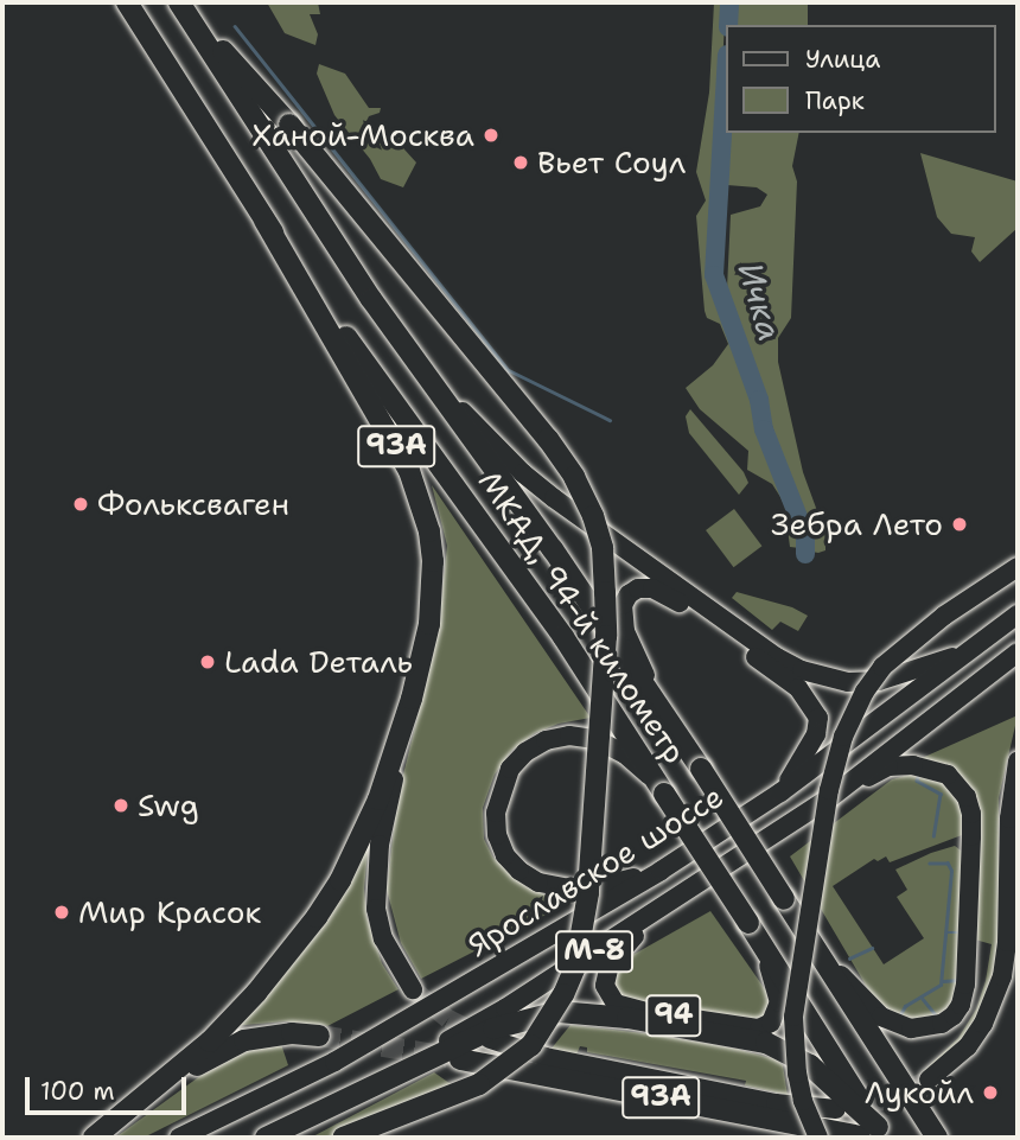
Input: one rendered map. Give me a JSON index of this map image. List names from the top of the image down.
{
  "streets": {
    "highway": [
      "93A",
      "МКАД, 94-й километр",
      "Ярославское шоссе",
      "М-8"
    ],
    "main road": ["94"]
  },
  "crossings": [
    ["93A", "МКАД, 94-й километр"],
    ["МКАД, 94-й километр", "94"],
    ["Ярославское шоссе", "94"]
  ],
  "water": ["Ичка"],
  "places": [
    "Ханой-Москва",
    "Вьет Соул",
    "Фольксваген",
    "Зебра Лето",
    "Lada Dеталь",
    "Swg",
    "Мир Красок",
    "Лукойл"
  ],
  "legend": ["Улица", "Парк"],
  "scale_bar": "100 m"
}
